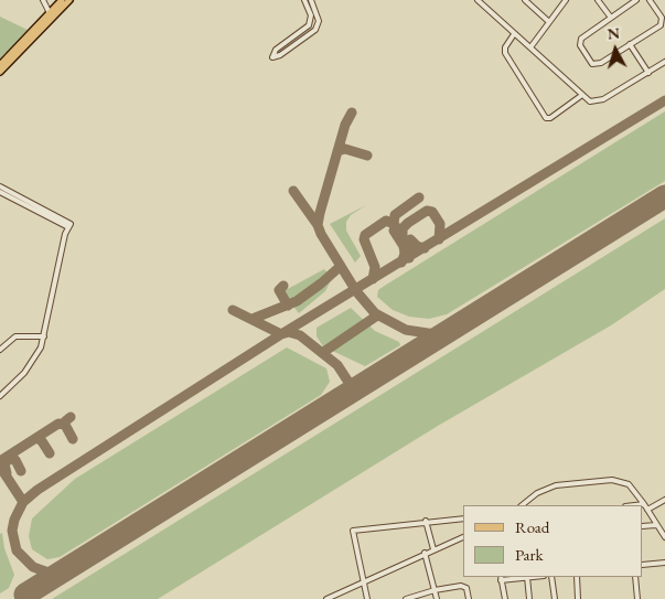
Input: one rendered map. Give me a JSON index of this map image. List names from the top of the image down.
{
  "legend": ["Road", "Park"],
  "north": "top"
}
